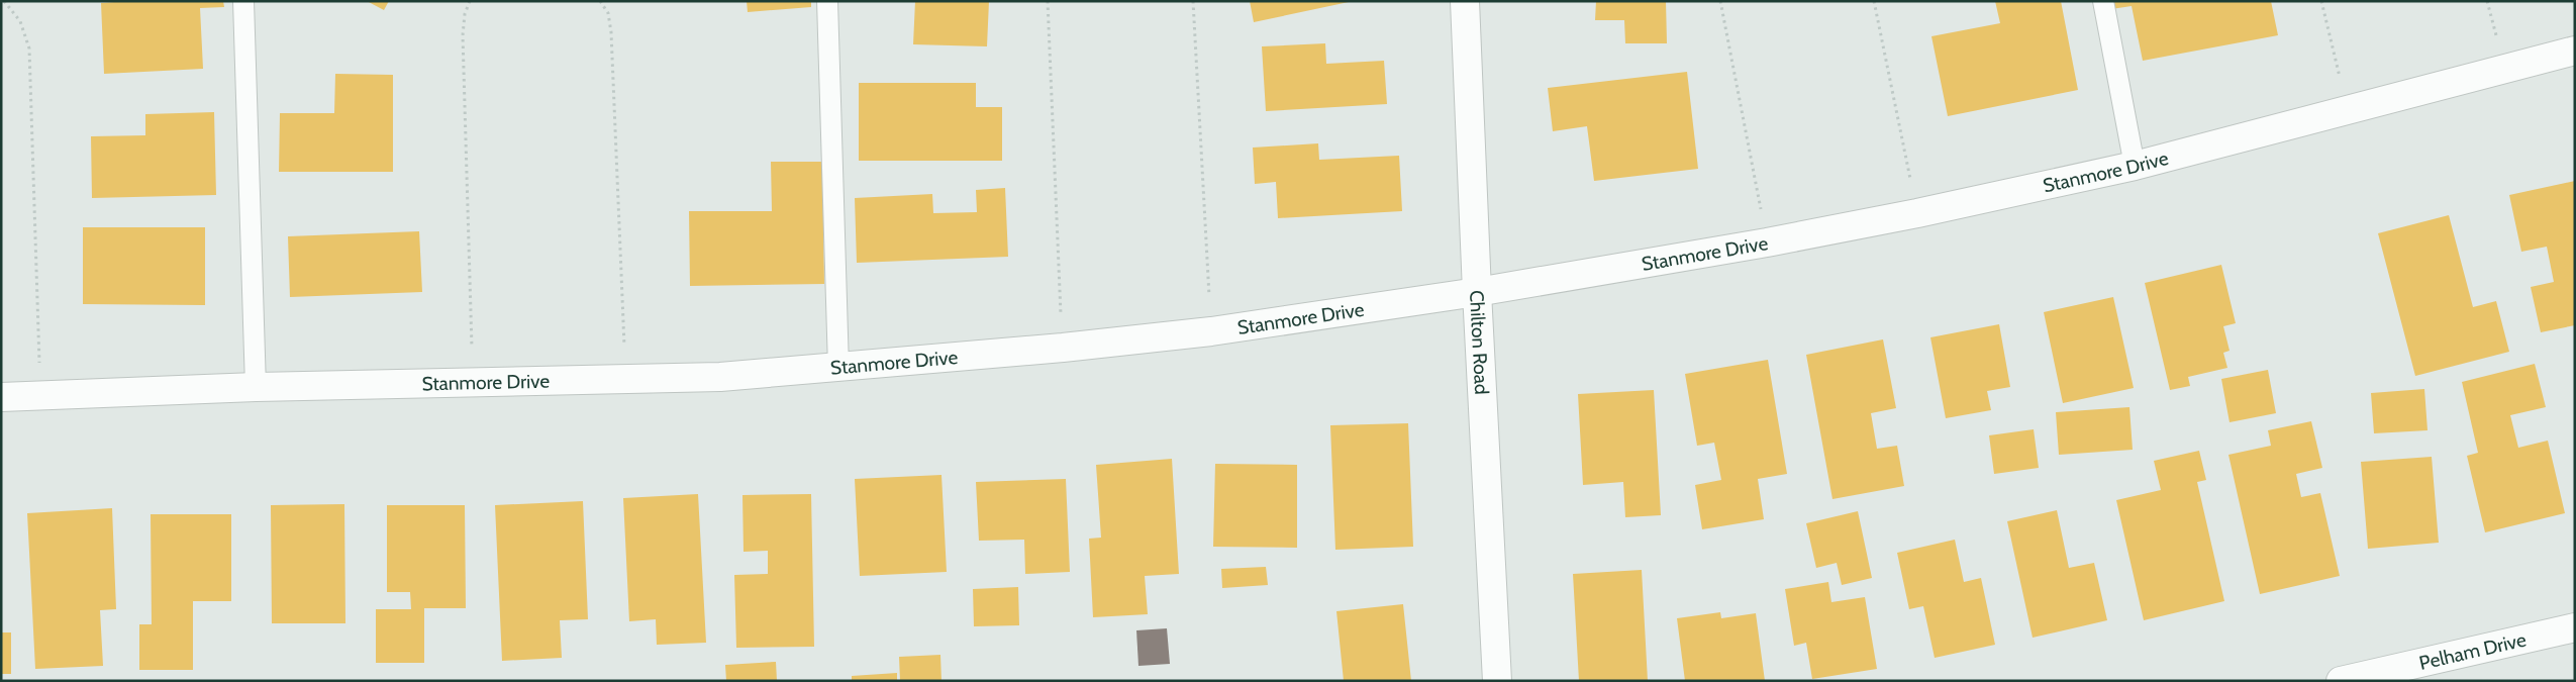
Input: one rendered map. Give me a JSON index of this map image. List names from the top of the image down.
{
  "streets": {
    "street": ["Stanmore Drive", "Chilton Road", "Pelham Drive"]
  },
  "crossings": [
    ["Stanmore Drive", "Chilton Road"]
  ]
}
